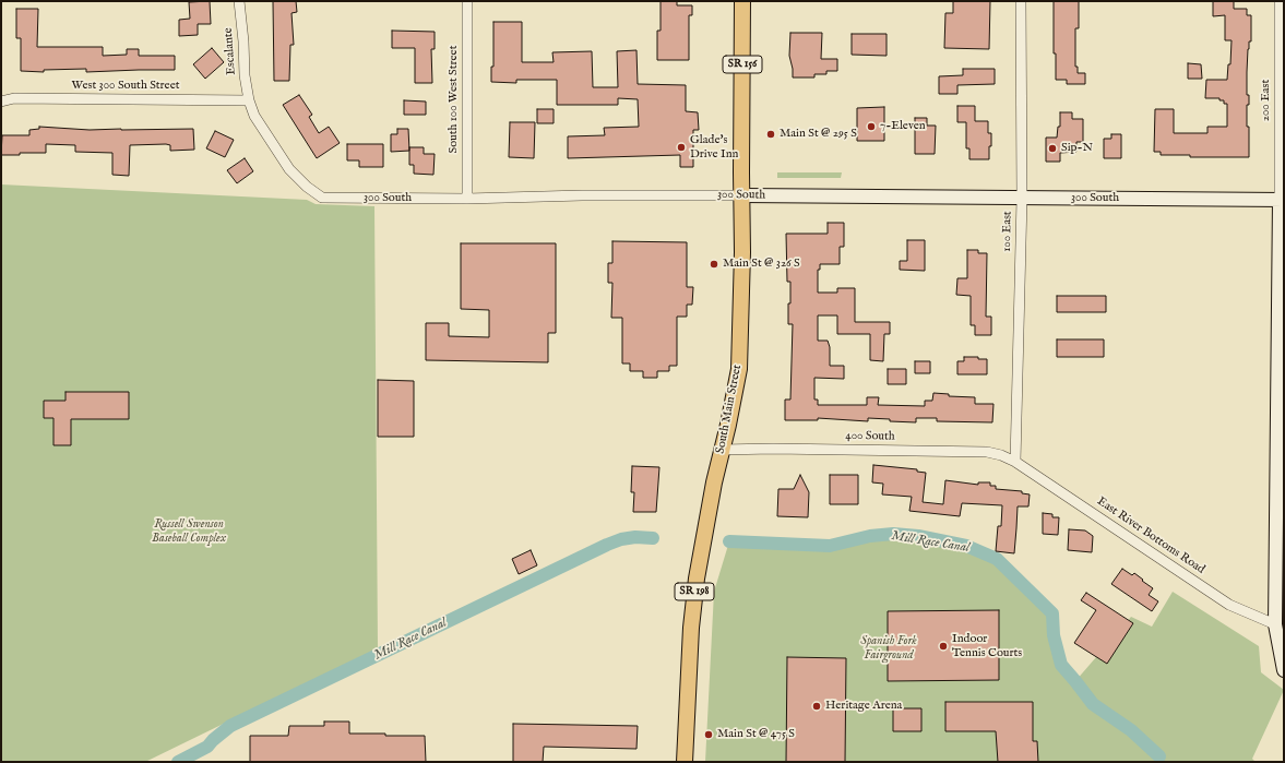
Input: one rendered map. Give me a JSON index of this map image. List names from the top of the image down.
{
  "streets": {
    "main road": [
      "SR 156",
      "300 South",
      "South Main Street",
      "SR 198"
    ],
    "street": [
      "Escalante",
      "West 300 South Street",
      "South 100 West Street",
      "200 East",
      "100 East",
      "400 South",
      "East River Bottoms Road"
    ]
  },
  "crossings": [
    ["Escalante", "West 300 South Street"],
    ["Escalante", "300 South"],
    ["West 300 South Street", "300 South"],
    ["South 100 West Street", "300 South"],
    ["200 East", "300 South"],
    ["300 South", "100 East"],
    ["300 South", "South Main Street"],
    ["100 East", "400 South"],
    ["100 East", "East River Bottoms Road"],
    ["South Main Street", "400 South"],
    ["400 South", "East River Bottoms Road"]
  ],
  "water": ["Mill Race Canal"],
  "parks": ["Russell Swenson Baseball Complex", "Spanish Fork Fairground"],
  "places": [
    "7-Eleven",
    "Main St @ 295 S",
    "Glade's Drive Inn",
    "Sip-N",
    "Main St @ 326 S",
    "Indoor Tennis Courts",
    "Heritage Arena",
    "Main St @ 475 S"
  ]
}
